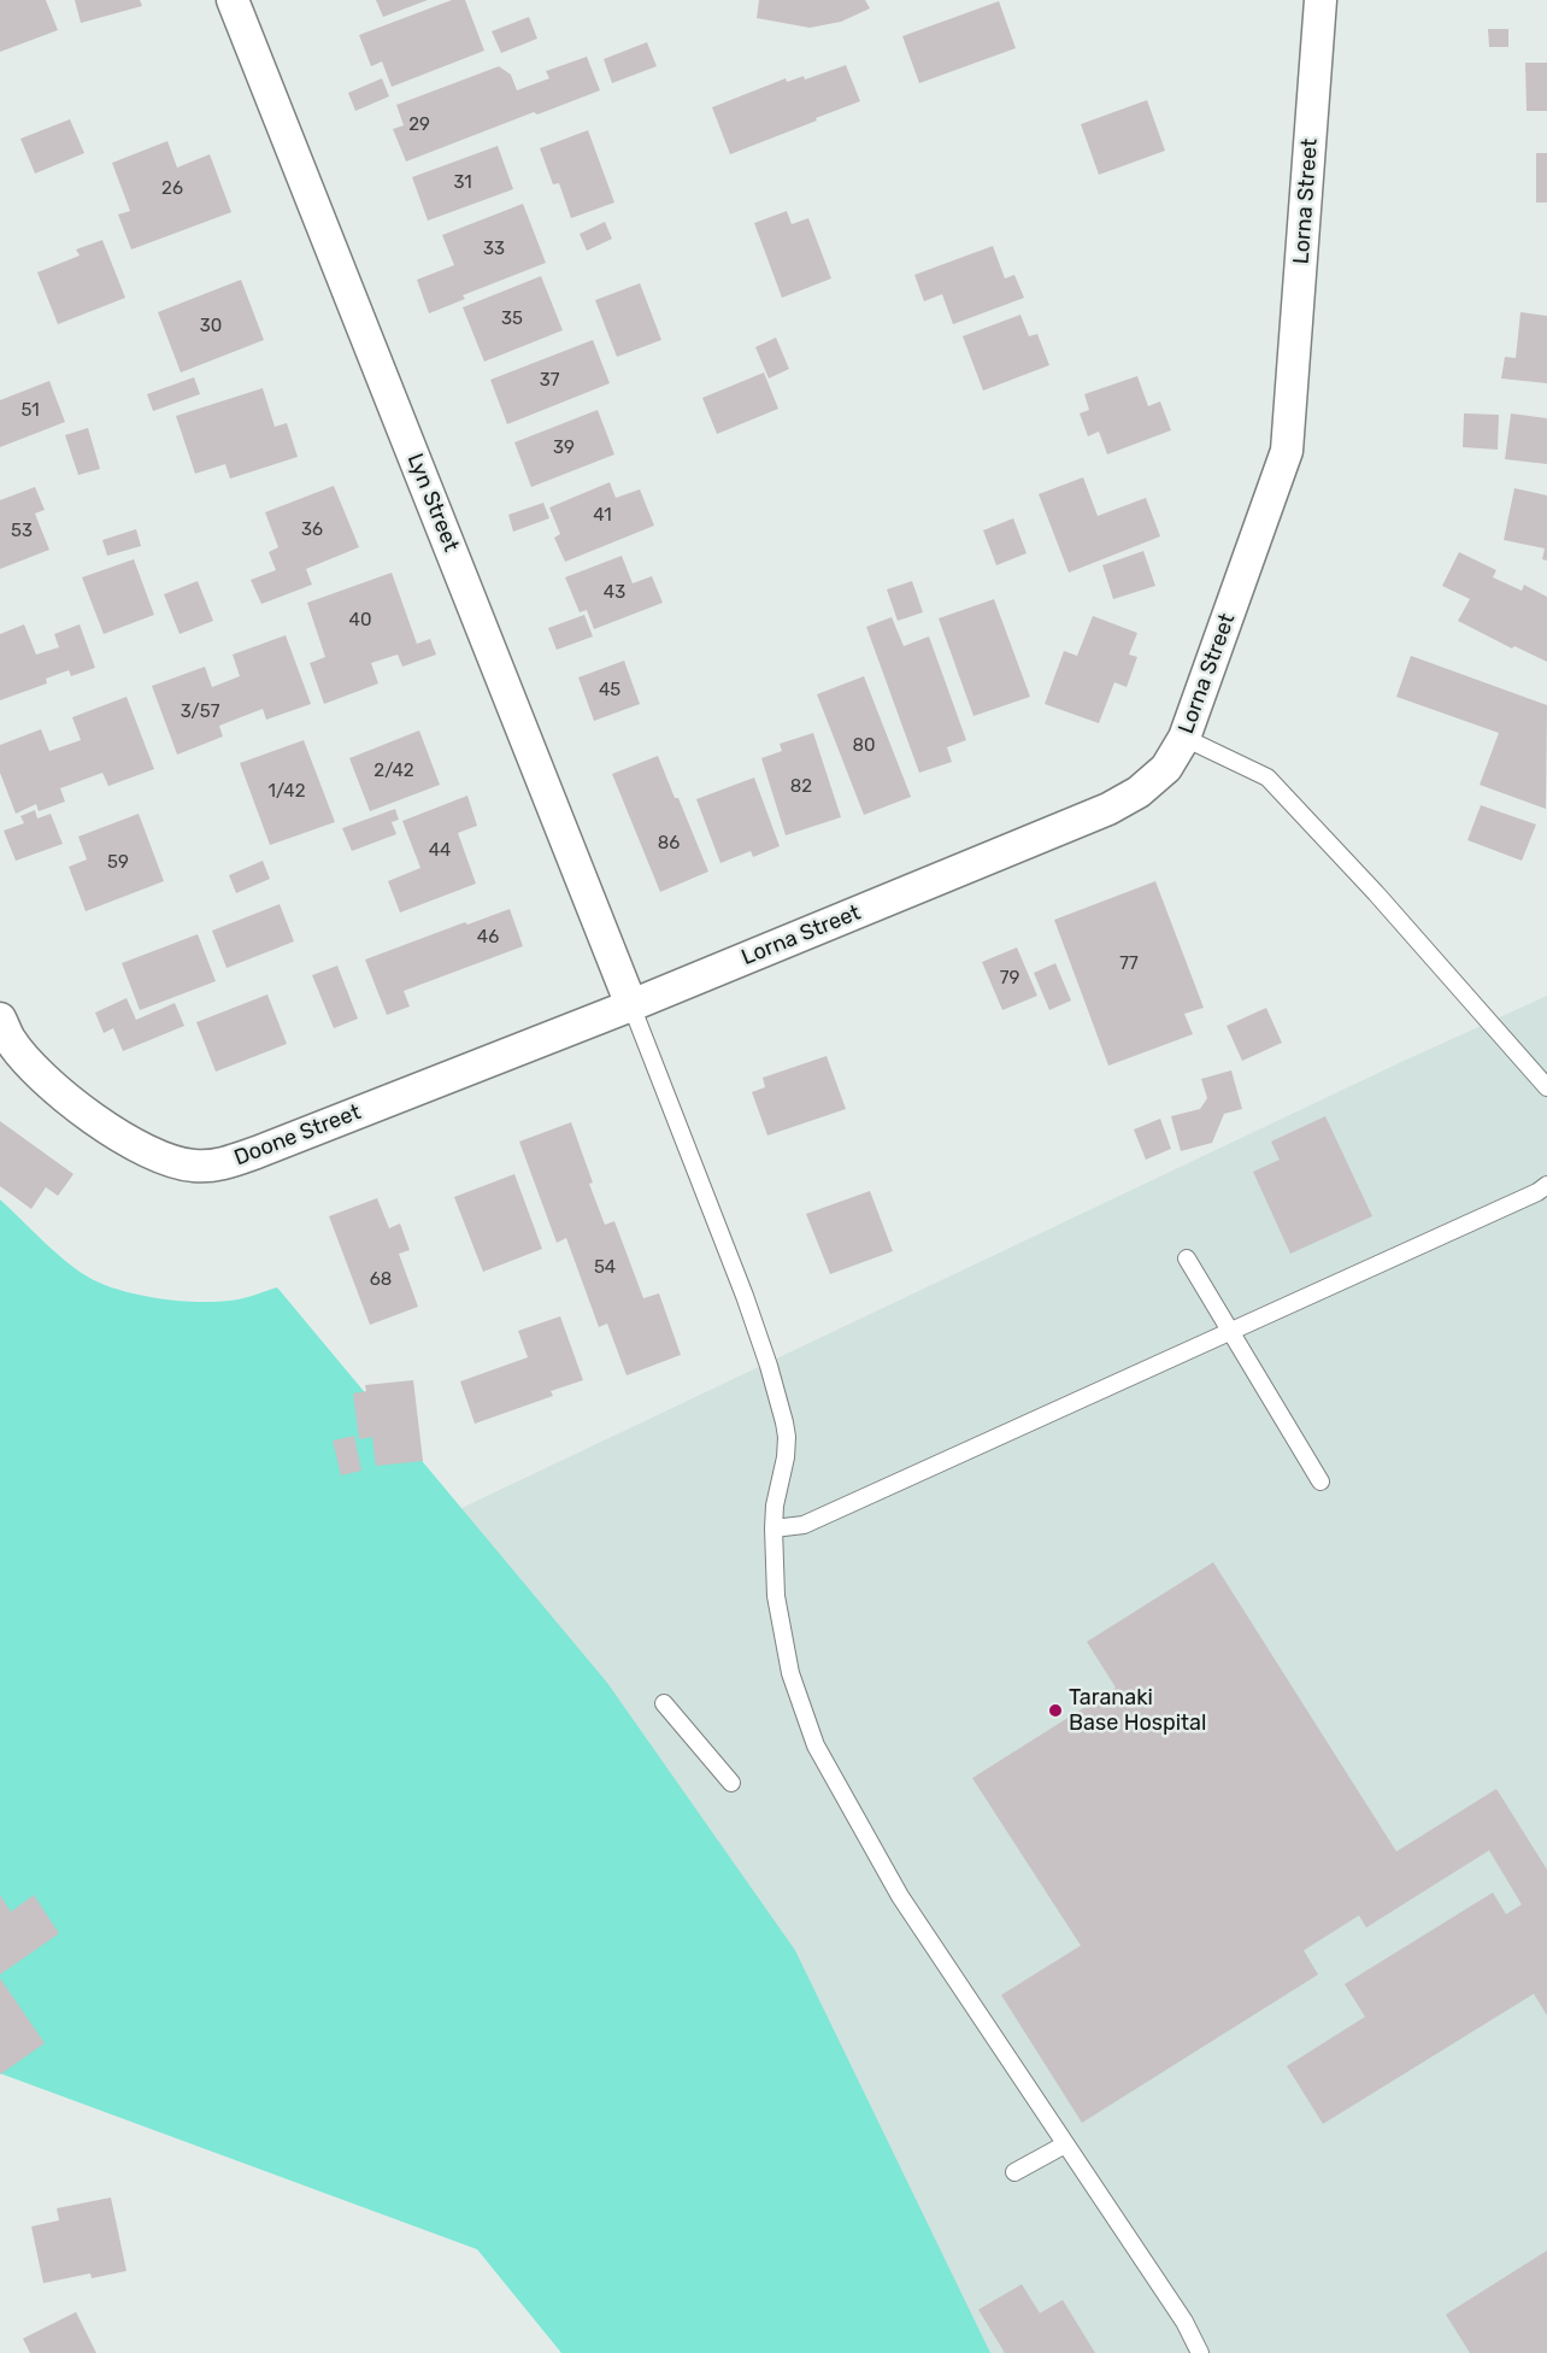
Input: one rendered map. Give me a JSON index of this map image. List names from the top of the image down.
{
  "streets": {
    "street": ["Lorna Street", "Lyn Street", "Doone Street"]
  },
  "crossings": [
    ["Lorna Street", "Lyn Street"],
    ["Lorna Street", "Doone Street"],
    ["Lyn Street", "Doone Street"]
  ],
  "places": ["Taranaki Base Hospital"],
  "house_numbers": [
    "29",
    "31",
    "26",
    "33",
    "35",
    "30",
    "37",
    "51",
    "39",
    "41",
    "36",
    "53",
    "43",
    "40",
    "45",
    "3/57",
    "80",
    "2/42",
    "82",
    "1/42",
    "86",
    "44",
    "59",
    "46",
    "77",
    "79",
    "54",
    "68"
  ]
}
